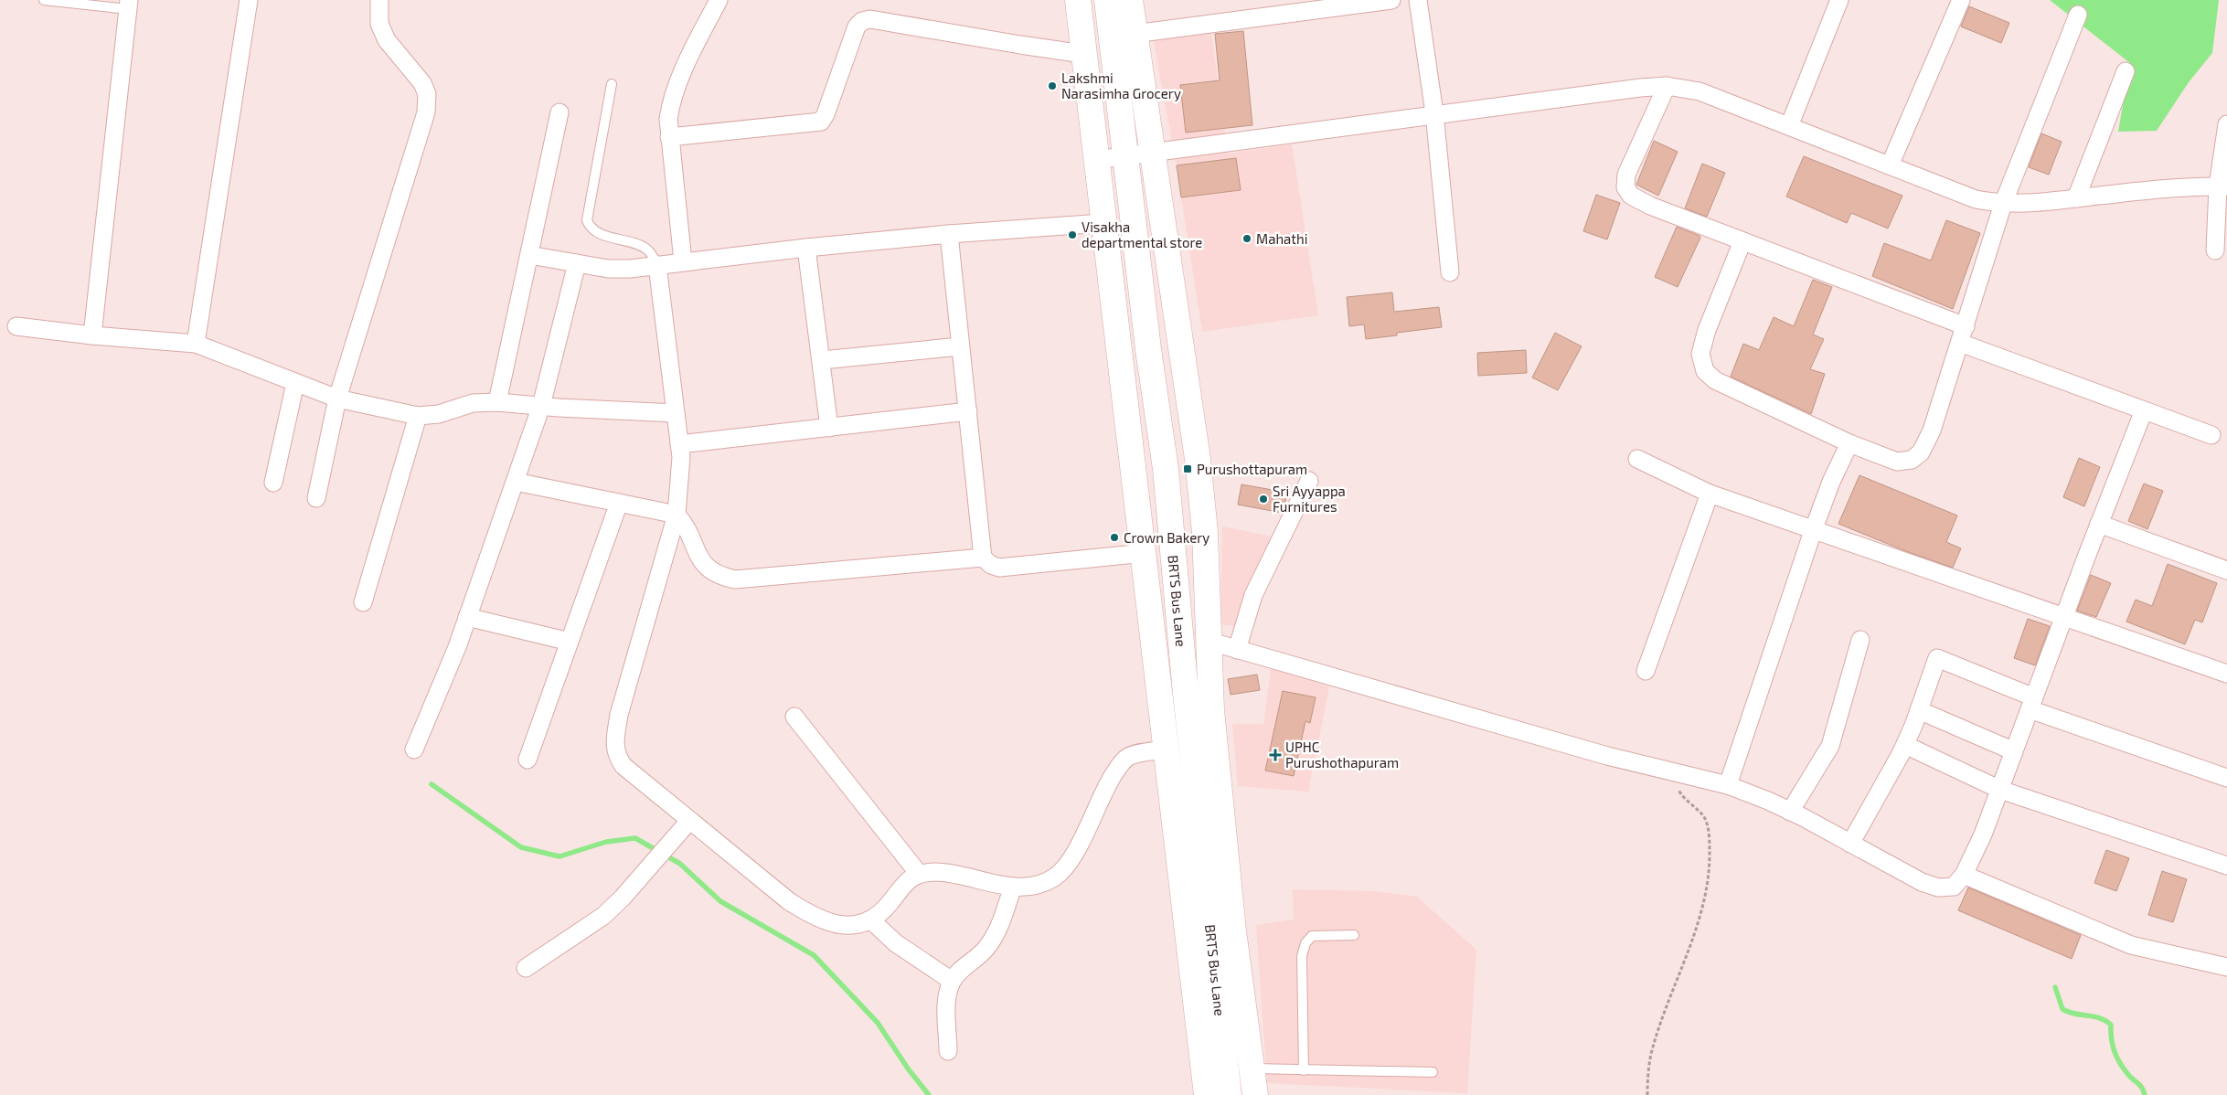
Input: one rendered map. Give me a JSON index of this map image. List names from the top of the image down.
{
  "streets": {
    "main road": ["BRTS Bus Lane"]
  },
  "places": {
    "other": [
      "Lakshmi Narasimha Grocery",
      "Visakha departmental store",
      "Mahathi",
      "Sri Ayyappa Furnitures",
      "Crown Bakery"
    ],
    "transit": ["Purushottapuram"],
    "health": ["UPHC Purushothapuram"]
  }
}
